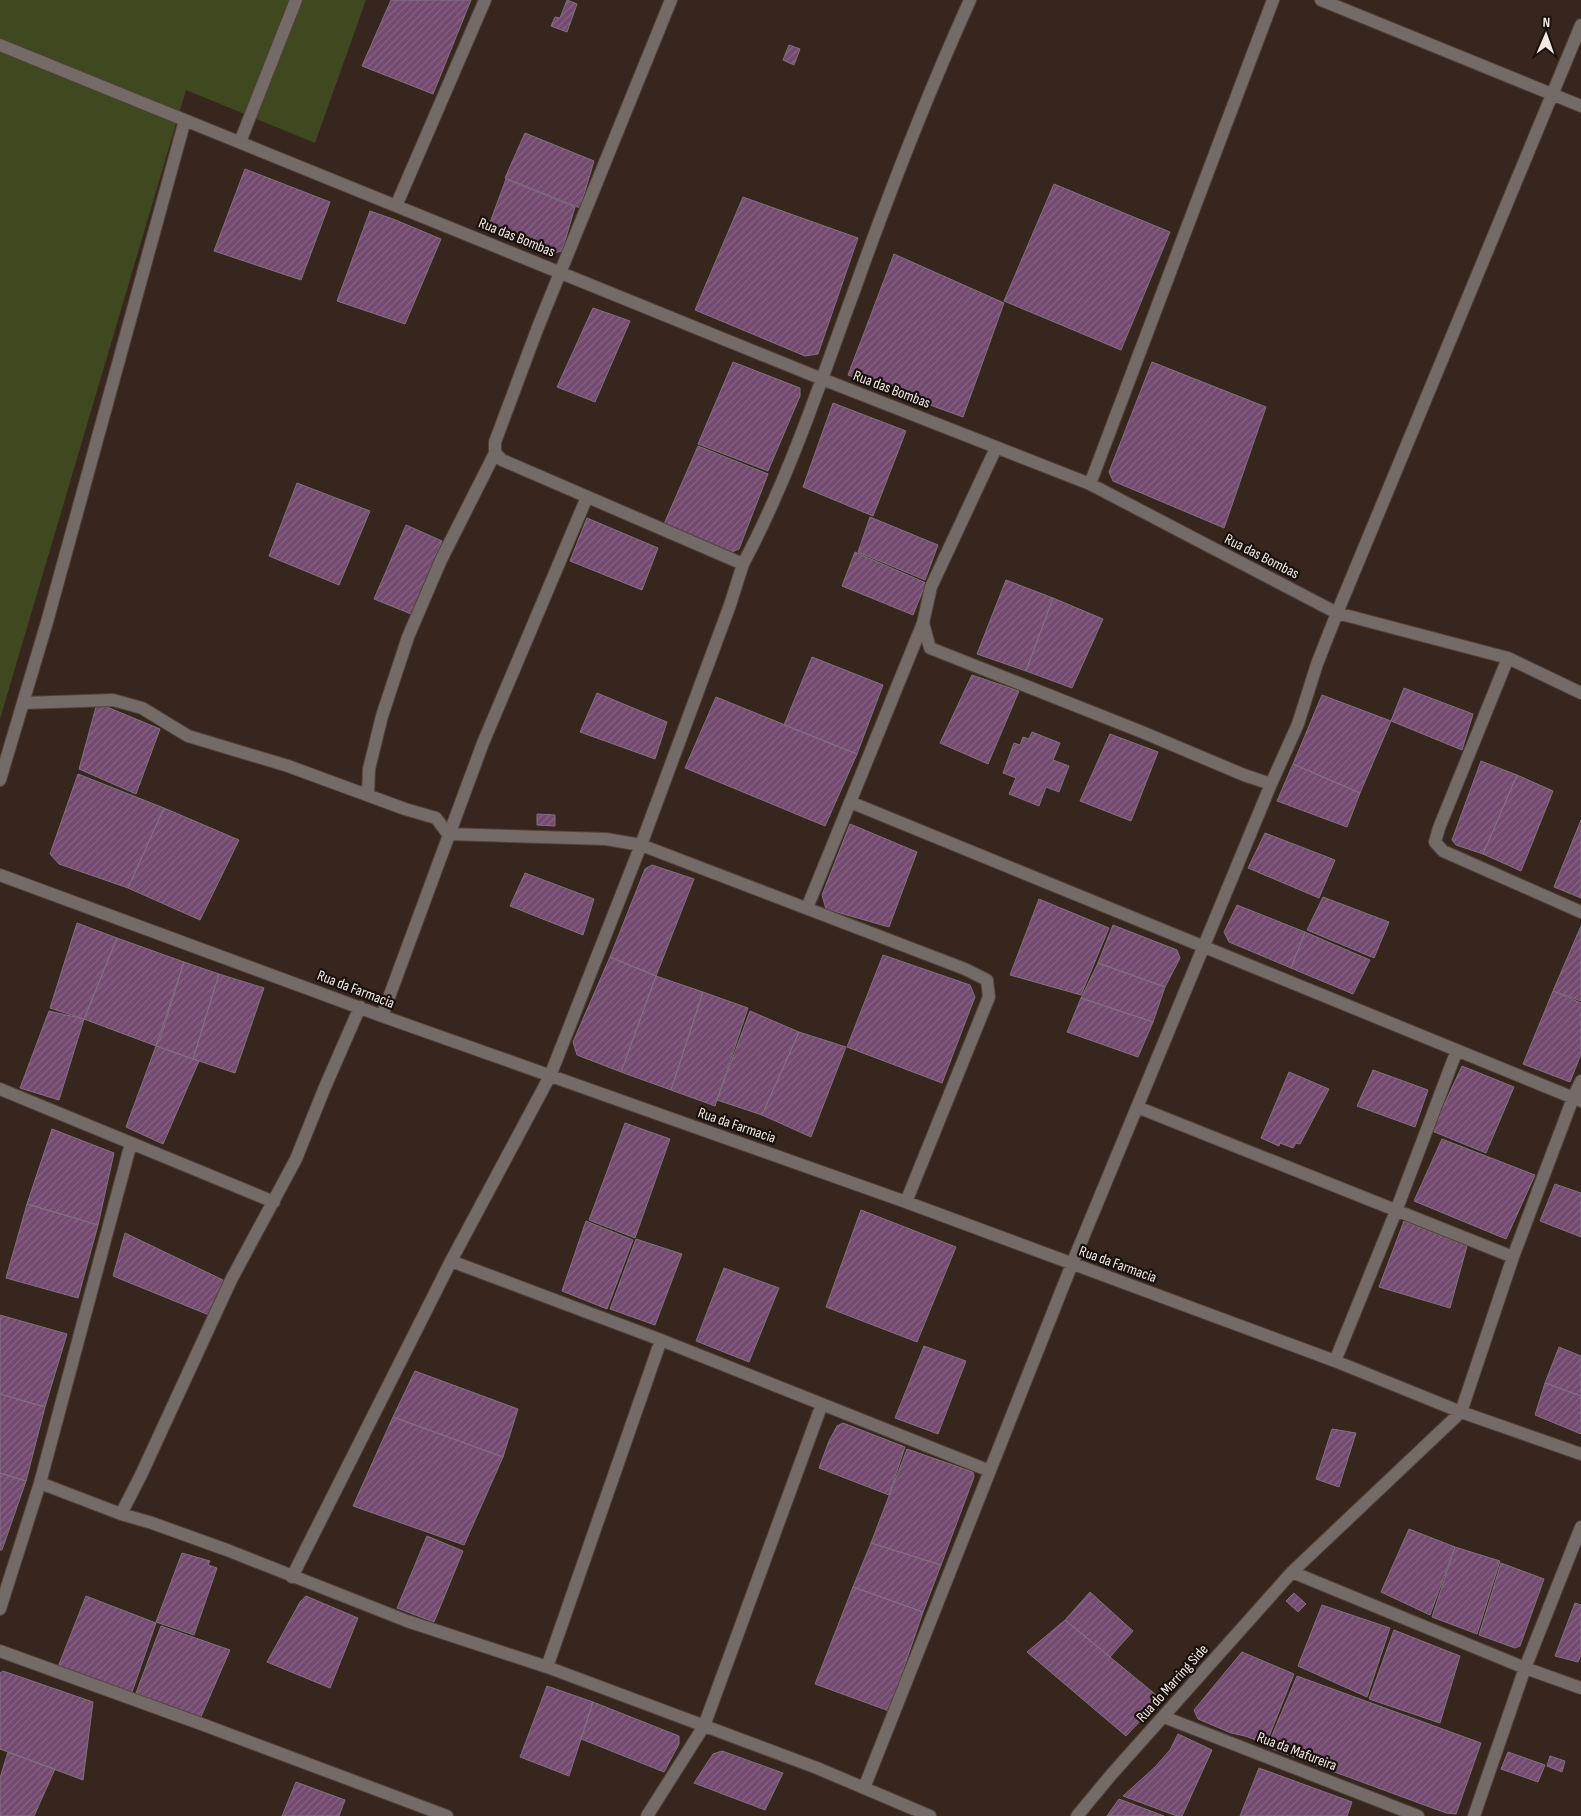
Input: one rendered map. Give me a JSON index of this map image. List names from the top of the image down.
{
  "streets": {
    "street": [
      "Rua das Bombas",
      "Rua da Farmacia",
      "Rua do Marring Side",
      "Rua da Mafureira"
    ]
  },
  "crossings": [
    ["Rua da Farmacia", "Rua do Marring Side"],
    ["Rua do Marring Side", "Rua da Mafureira"]
  ],
  "north": "top"
}
